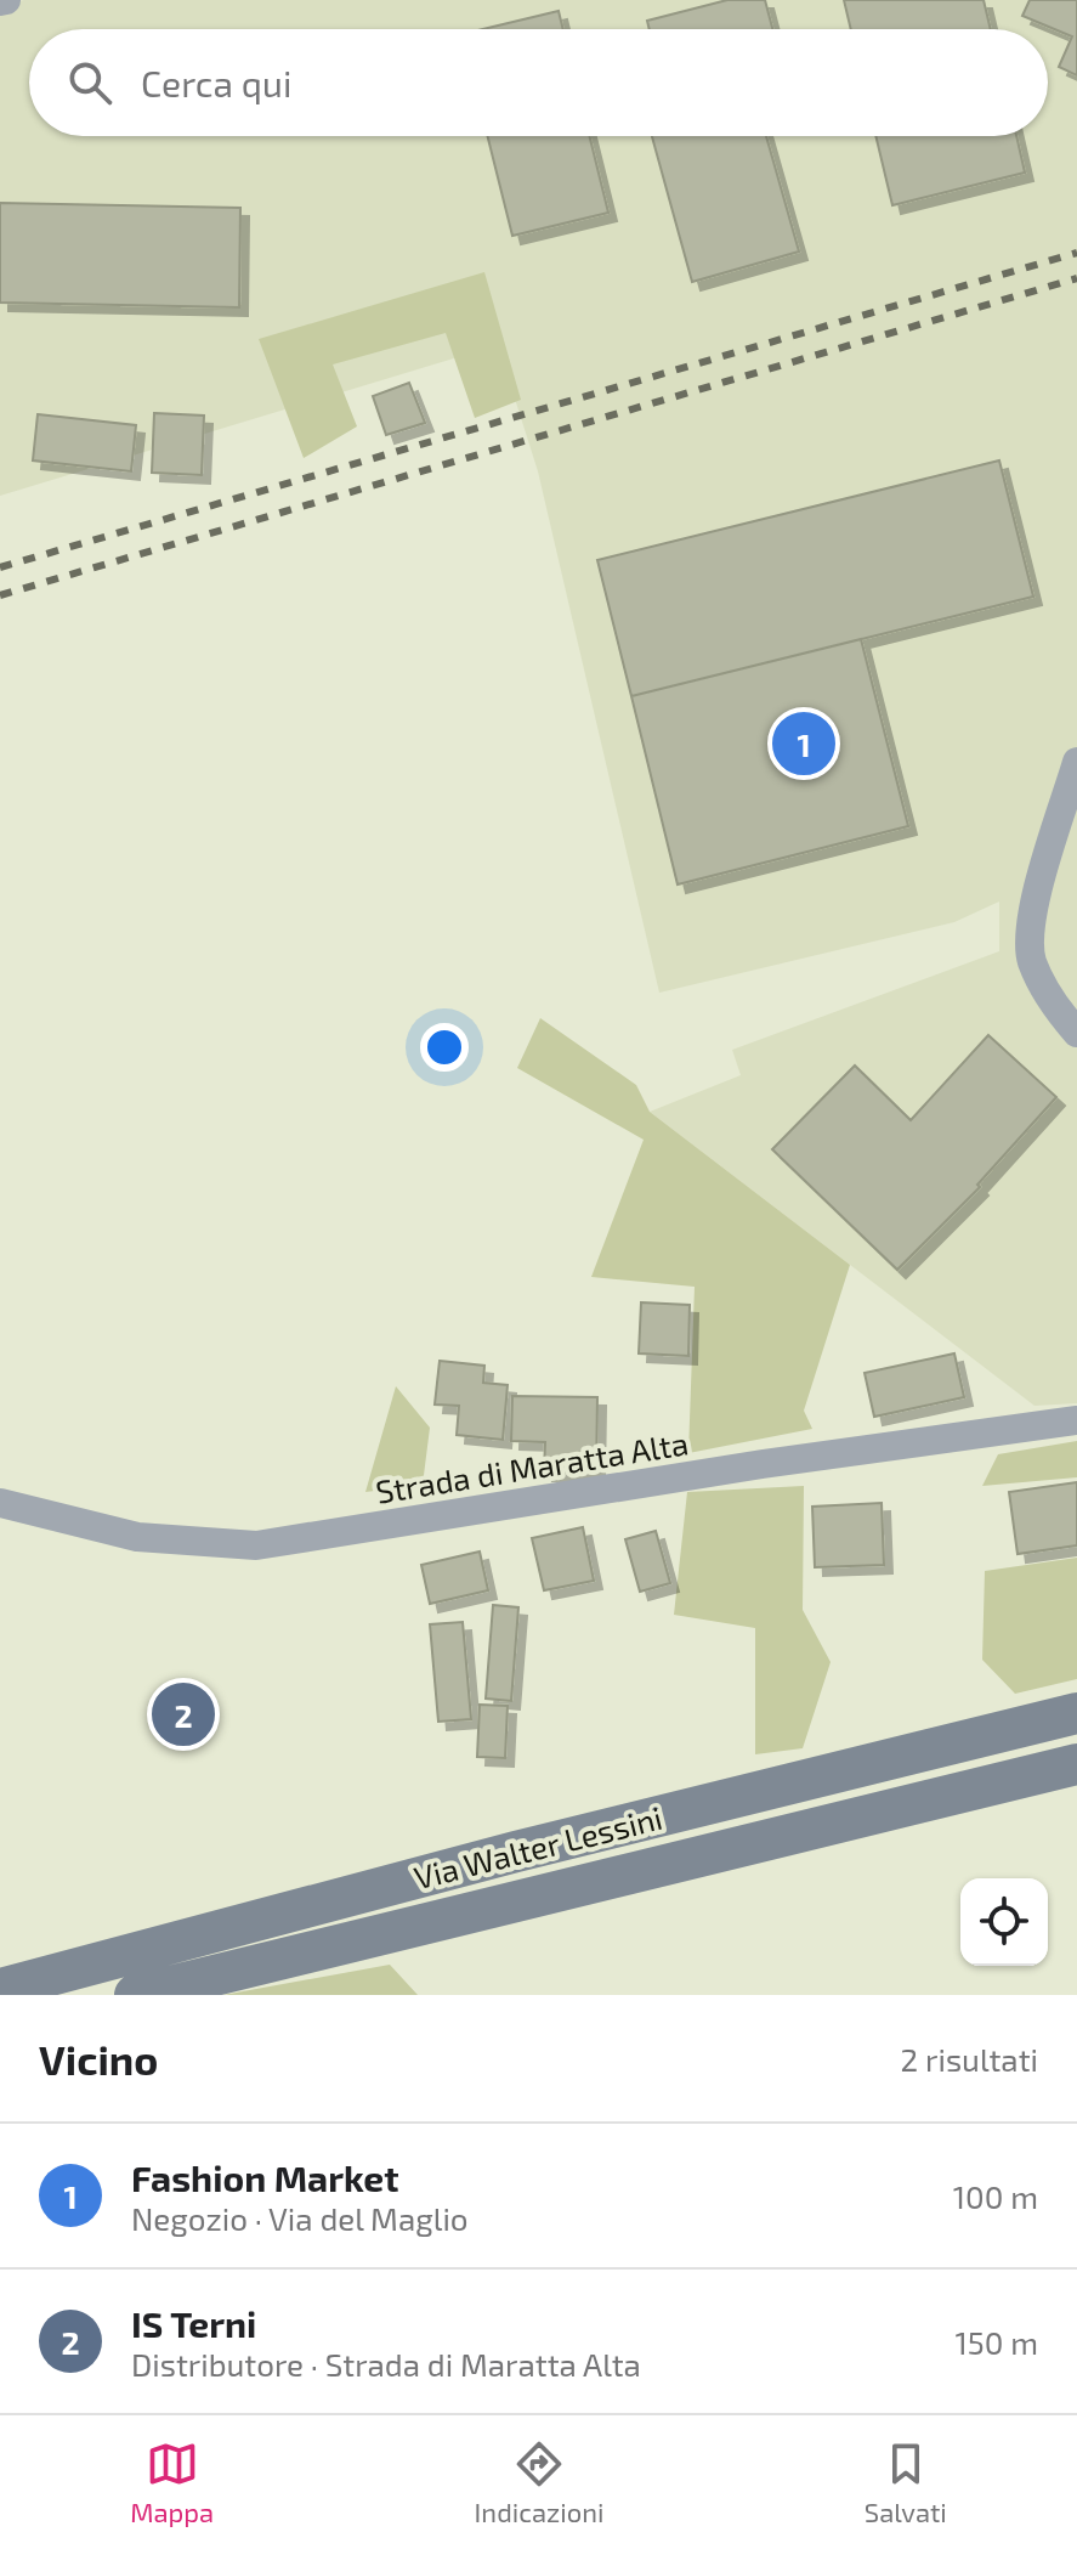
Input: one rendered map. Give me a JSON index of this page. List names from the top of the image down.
{
  "streets": {
    "main road": ["Via Walter Lessini"],
    "street": ["Strada di Maratta Alta"]
  },
  "page": {
    "search": "Cerca qui",
    "pins": ["1", "2"],
    "heading": ["Vicino", "2 risultati"],
    "list": [
      {
        "mark": "1",
        "name": "Fashion Market",
        "note": "Negozio · Via del Maglio",
        "value": "100 m"
      },
      {
        "mark": "2",
        "name": "IS Terni",
        "note": "Distributore · Strada di Maratta Alta",
        "value": "150 m"
      }
    ],
    "nav": ["Mappa", "Indicazioni", "Salvati"]
  }
}
